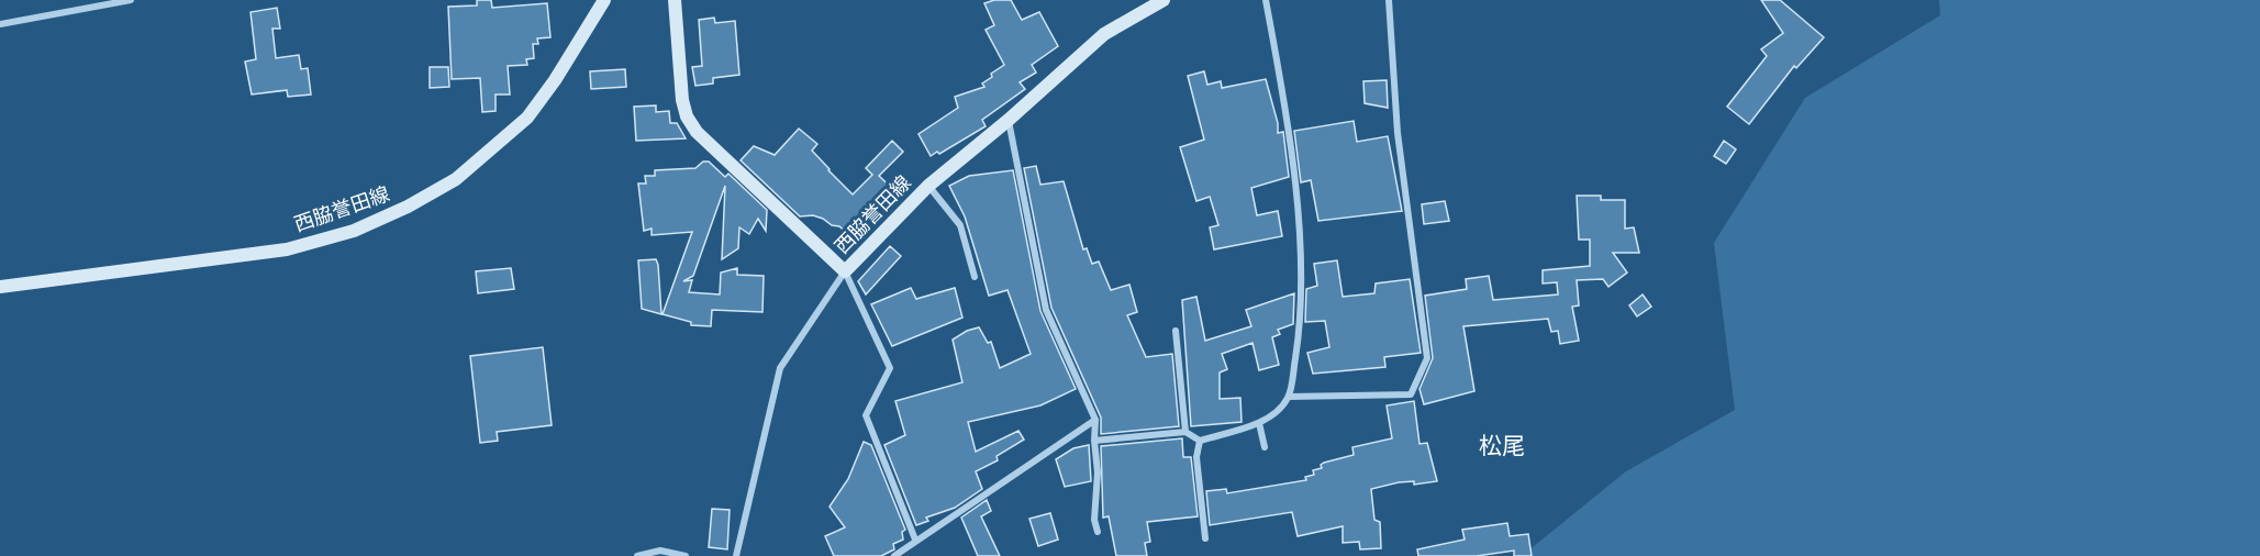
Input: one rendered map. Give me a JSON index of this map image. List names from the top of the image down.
{
  "streets": {
    "main road": ["西脇誉田線"]
  },
  "districts": ["松尾"]
}
